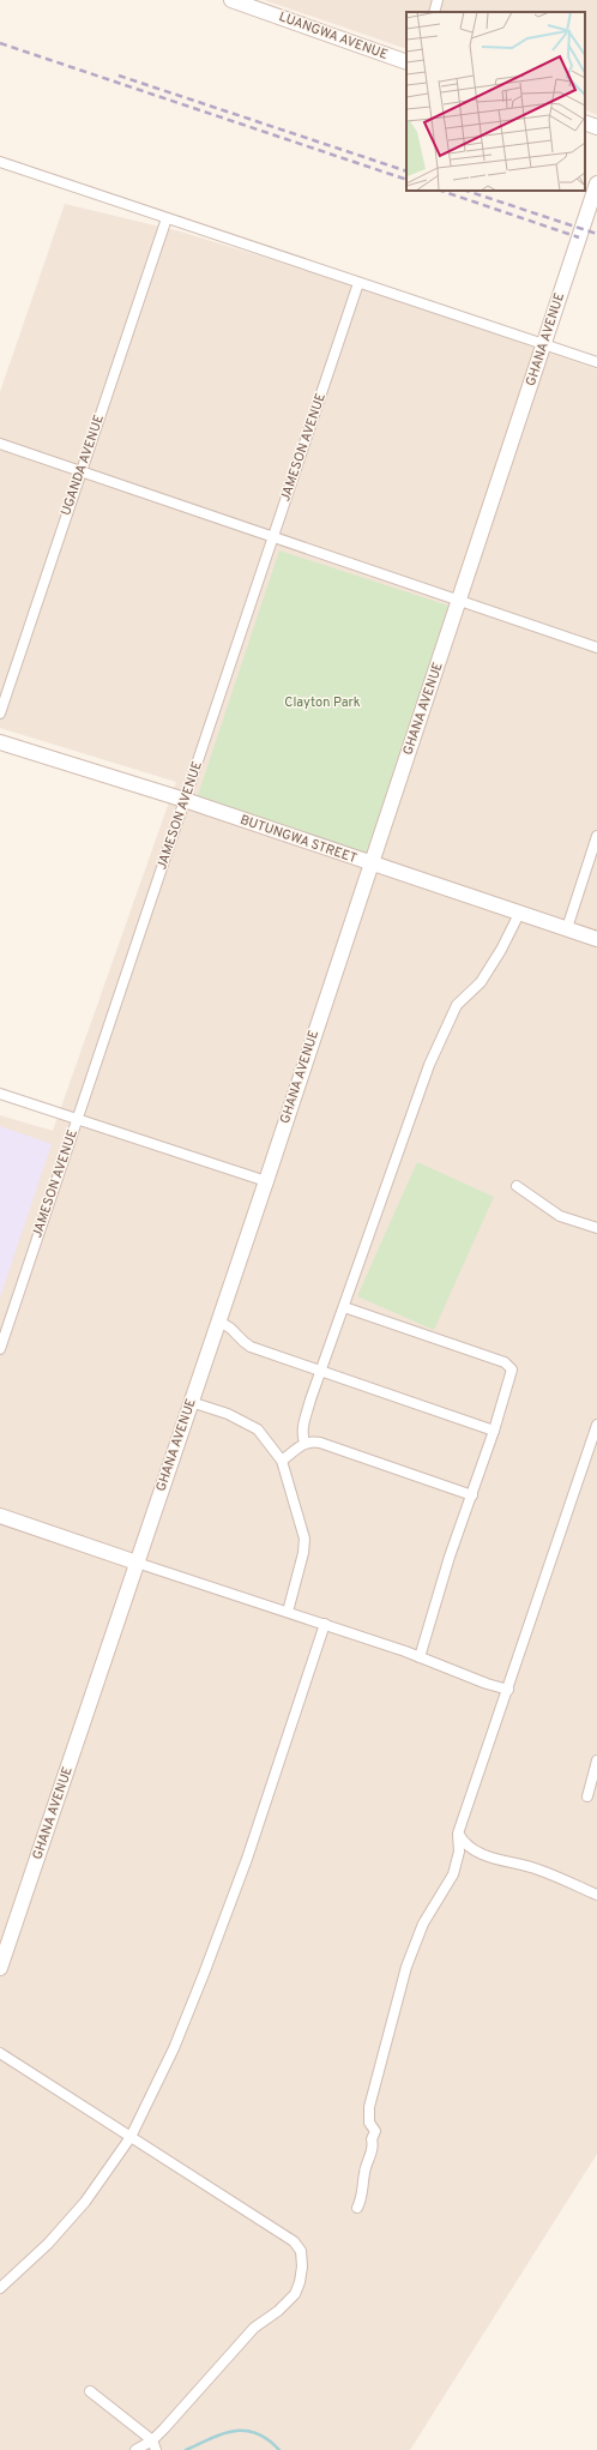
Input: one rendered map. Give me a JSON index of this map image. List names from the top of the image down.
{
  "streets": {
    "main road": ["LUANGWA AVENUE", "GHANA AVENUE", "BUTUNGWA STREET"],
    "street": ["JAMESON AVENUE", "UGANDA AVENUE"]
  },
  "crossings": [
    ["GHANA AVENUE", "BUTUNGWA STREET"],
    ["JAMESON AVENUE", "BUTUNGWA STREET"]
  ],
  "parks": ["Clayton Park"]
}
